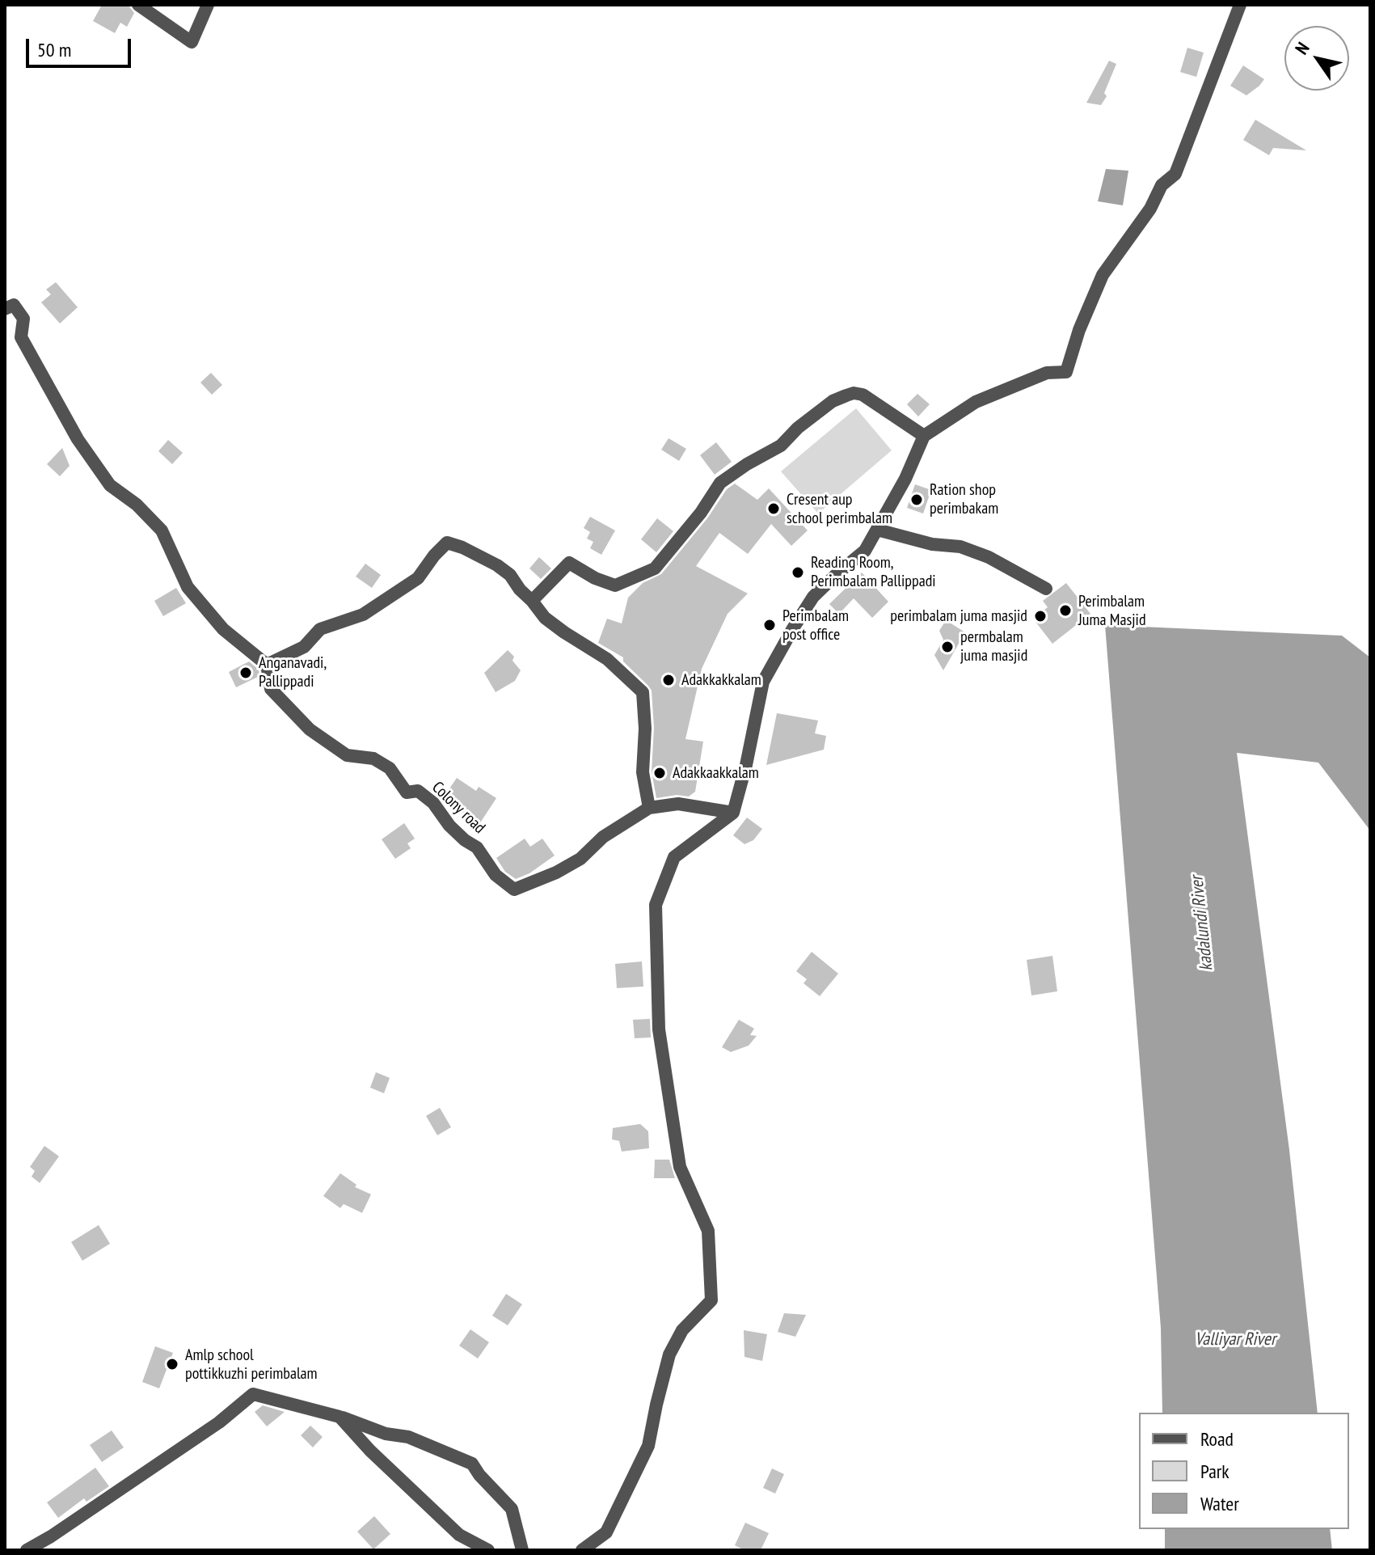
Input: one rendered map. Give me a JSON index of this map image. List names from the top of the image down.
{
  "streets": {
    "street": ["Colony road"]
  },
  "water": ["kadalundi River", "Valliyar River"],
  "places": [
    "Ration shop perimbakam",
    "Cresent aup school perimbalam",
    "Reading Room, Perimbalam Pallippadi",
    "Perimbalam Juma Masjid",
    "perimbalam juma masjid",
    "Perimbalam post office",
    "permbalam juma masjid",
    "Anganavadi, Pallippadi",
    "Adakkakkalam",
    "Adakkaakkalam",
    "Amlp school pottikkuzhi perimbalam"
  ],
  "legend": ["Road", "Park", "Water"],
  "scale_bar": "50 m",
  "north": "top left"
}
